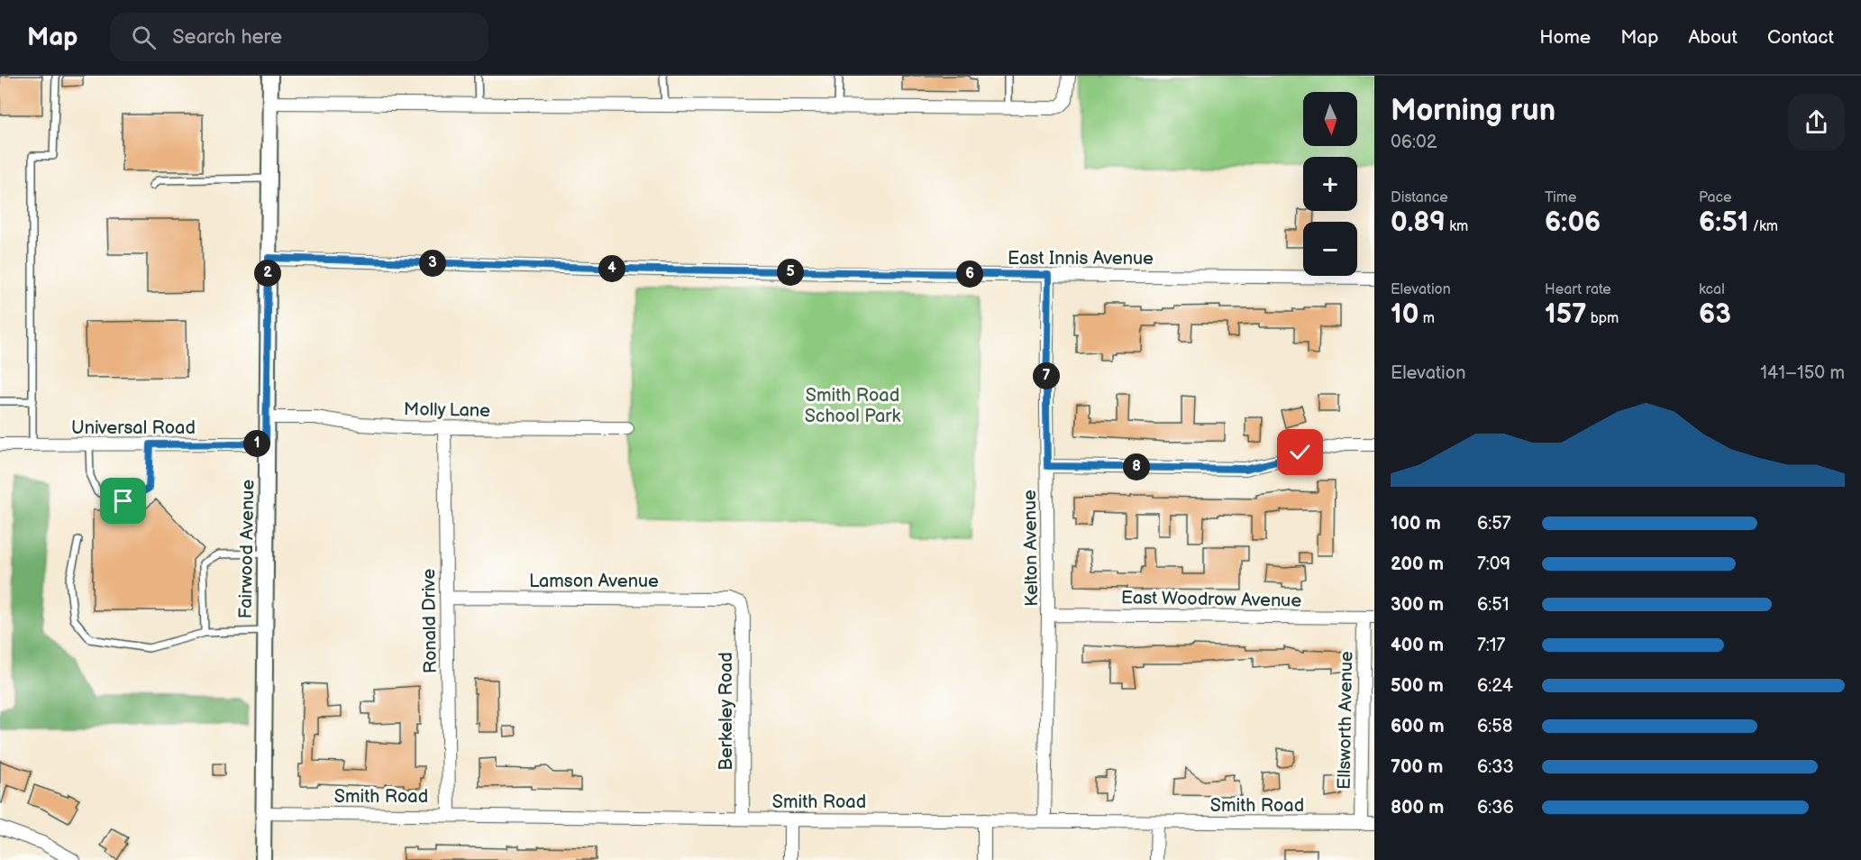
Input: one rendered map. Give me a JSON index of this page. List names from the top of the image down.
{
  "streets": {
    "street": [
      "East Innis Avenue",
      "Molly Lane",
      "Universal Road",
      "Kelton Avenue",
      "Fairwood Avenue",
      "Lamson Avenue",
      "East Woodrow Avenue",
      "Ronald Drive",
      "Berkeley Road",
      "Ellsworth Avenue",
      "Smith Road"
    ]
  },
  "crossings": [
    ["East Innis Avenue", "Kelton Avenue"],
    ["East Innis Avenue", "Fairwood Avenue"],
    ["Molly Lane", "Fairwood Avenue"],
    ["Molly Lane", "Ronald Drive"],
    ["Universal Road", "Fairwood Avenue"],
    ["Kelton Avenue", "East Woodrow Avenue"],
    ["Kelton Avenue", "Smith Road"],
    ["Fairwood Avenue", "Smith Road"],
    ["Lamson Avenue", "Ronald Drive"],
    ["Lamson Avenue", "Berkeley Road"],
    ["East Woodrow Avenue", "Ellsworth Avenue"],
    ["Ronald Drive", "Smith Road"],
    ["Berkeley Road", "Smith Road"],
    ["Ellsworth Avenue", "Smith Road"]
  ],
  "parks": ["Smith Road School Park"],
  "north": "bottom",
  "page": {
    "header": "Map",
    "search": "Search here",
    "nav": [
      "Home",
      "Map",
      "About",
      "Contact"
    ],
    "heading": ["Morning run", "06:02"],
    "map_buttons": ["+", "−"],
    "stats": [
      ["Distance", "0.89 km"],
      ["Time", "6:06"],
      ["Pace", "6:51 /km"],
      ["Elevation", "10 m"],
      ["Heart rate", "157 bpm"],
      ["kcal", "63"]
    ],
    "pins": [
      "3",
      "4",
      "5",
      "2",
      "6",
      "7",
      "1",
      "8"
    ],
    "chart": ["Elevation", "141–150 m"],
    "list": [
      {
        "name": "100 m",
        "note": "6:57"
      },
      {
        "name": "200 m",
        "note": "7:09"
      },
      {
        "name": "300 m",
        "note": "6:51"
      },
      {
        "name": "400 m",
        "note": "7:17"
      },
      {
        "name": "500 m",
        "note": "6:24"
      },
      {
        "name": "600 m",
        "note": "6:58"
      },
      {
        "name": "700 m",
        "note": "6:33"
      },
      {
        "name": "800 m",
        "note": "6:36"
      }
    ]
  }
}
